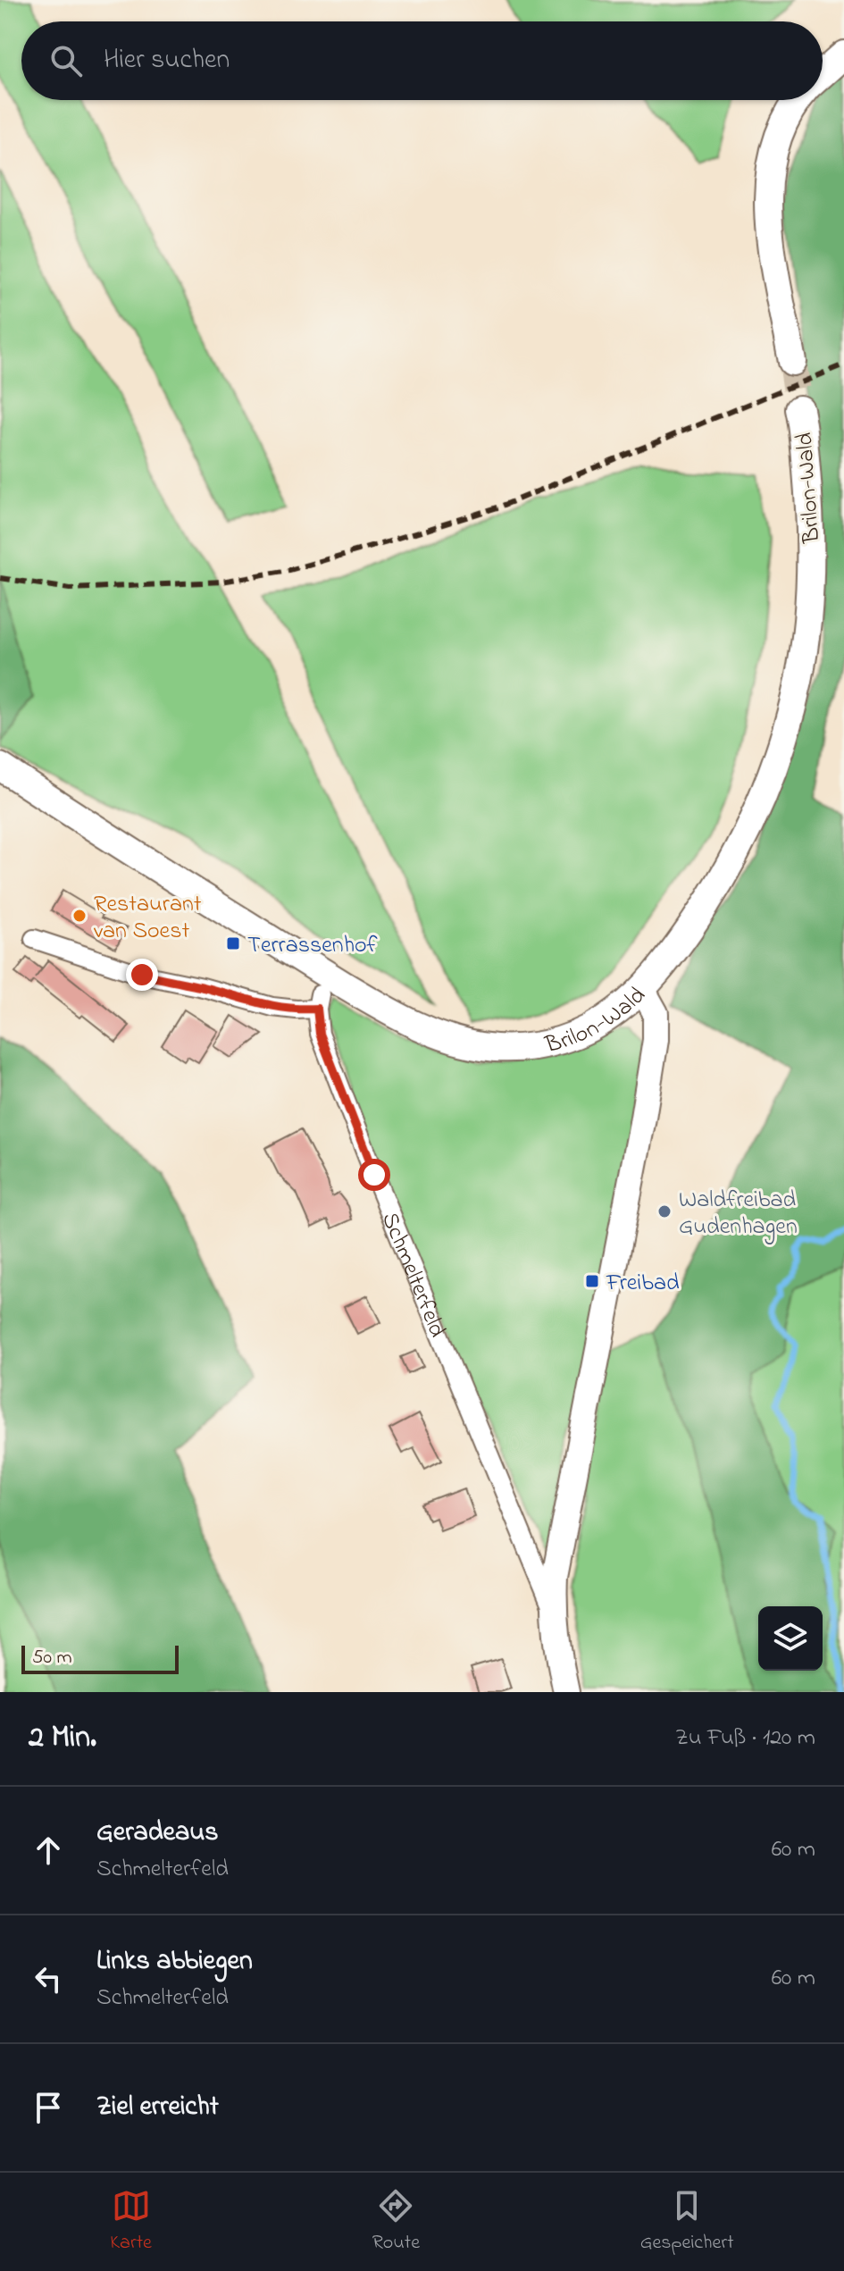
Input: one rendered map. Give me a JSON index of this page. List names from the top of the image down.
{
  "streets": {
    "main road": ["Brilon-Wald", "Schmelterfeld"]
  },
  "crossings": [
    ["Brilon-Wald", "Schmelterfeld"]
  ],
  "places": {
    "other": ["Restaurant van Soest", "Waldfreibad Gudenhagen"],
    "transit": ["Terrassenhof", "Freibad"]
  },
  "scale_bar": "50 m",
  "page": {
    "search": "Hier suchen",
    "scale": "50 m",
    "heading": ["2 Min.", "Zu Fuß · 120 m"],
    "list": [
      ["Geradeaus", "Schmelterfeld", "60 m"],
      ["Links abbiegen", "Schmelterfeld", "60 m"],
      "Ziel erreicht"
    ],
    "nav": ["Karte", "Route", "Gespeichert"]
  }
}
